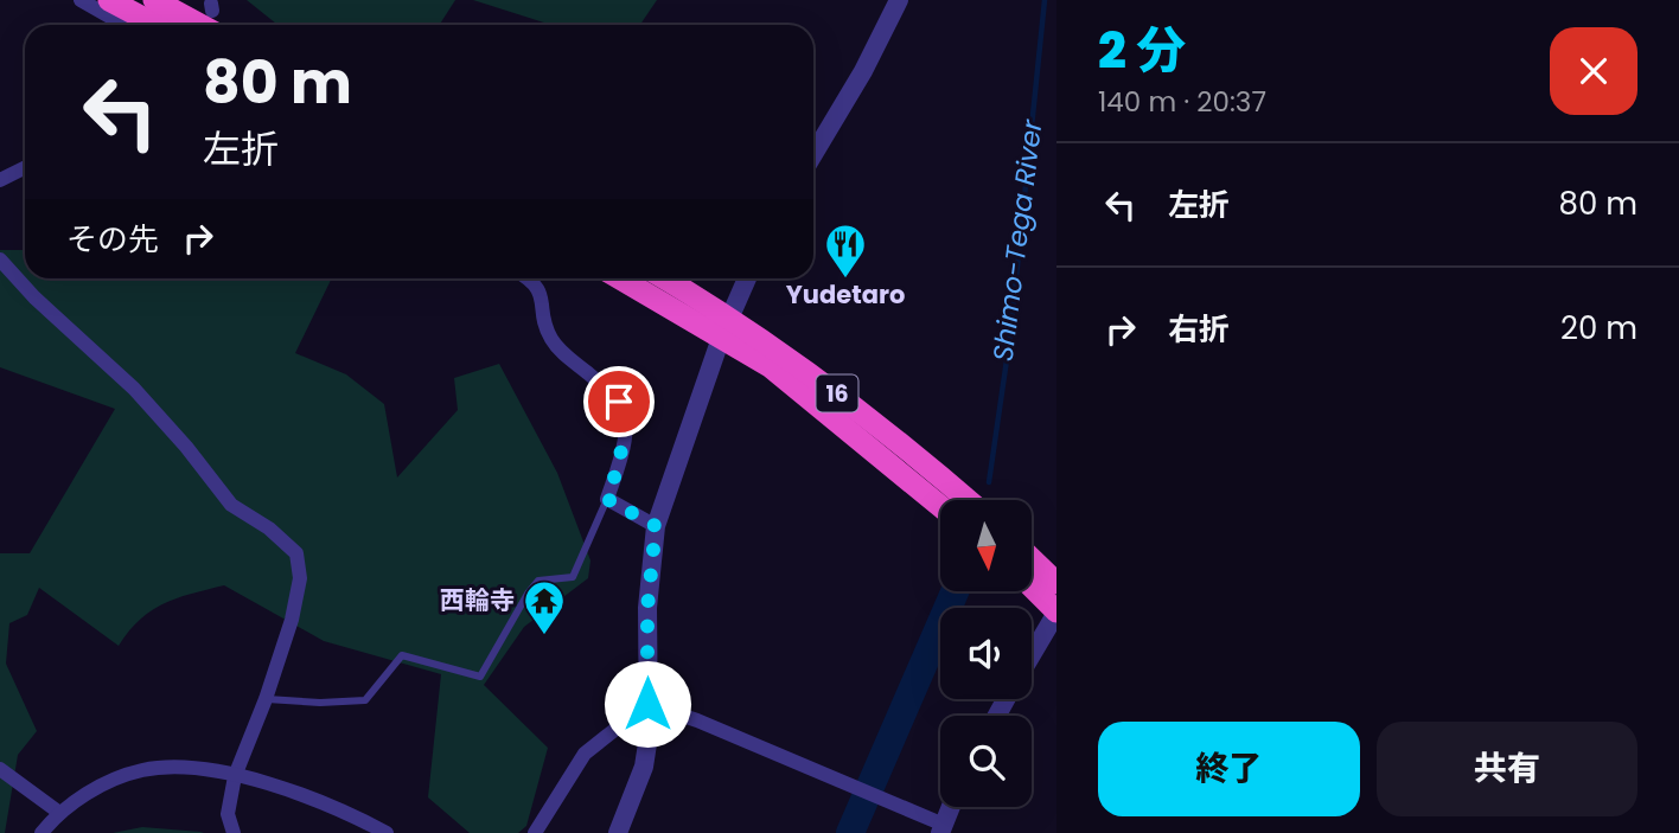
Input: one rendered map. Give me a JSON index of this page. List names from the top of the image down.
{
  "streets": {
    "highway": ["16"]
  },
  "water": ["Shimo-Tega River"],
  "places": {
    "restaurant": ["Yudetaro"],
    "temple": ["西輪寺"]
  },
  "north": "bottom",
  "page": {
    "heading": ["2 分", "140 m · 20:37"],
    "turn": ["80 m", "左折"],
    "list": [
      {
        "name": "左折",
        "value": "80 m"
      },
      {
        "name": "右折",
        "value": "20 m"
      }
    ],
    "then": "その先",
    "buttons": ["終了", "共有"]
  }
}
